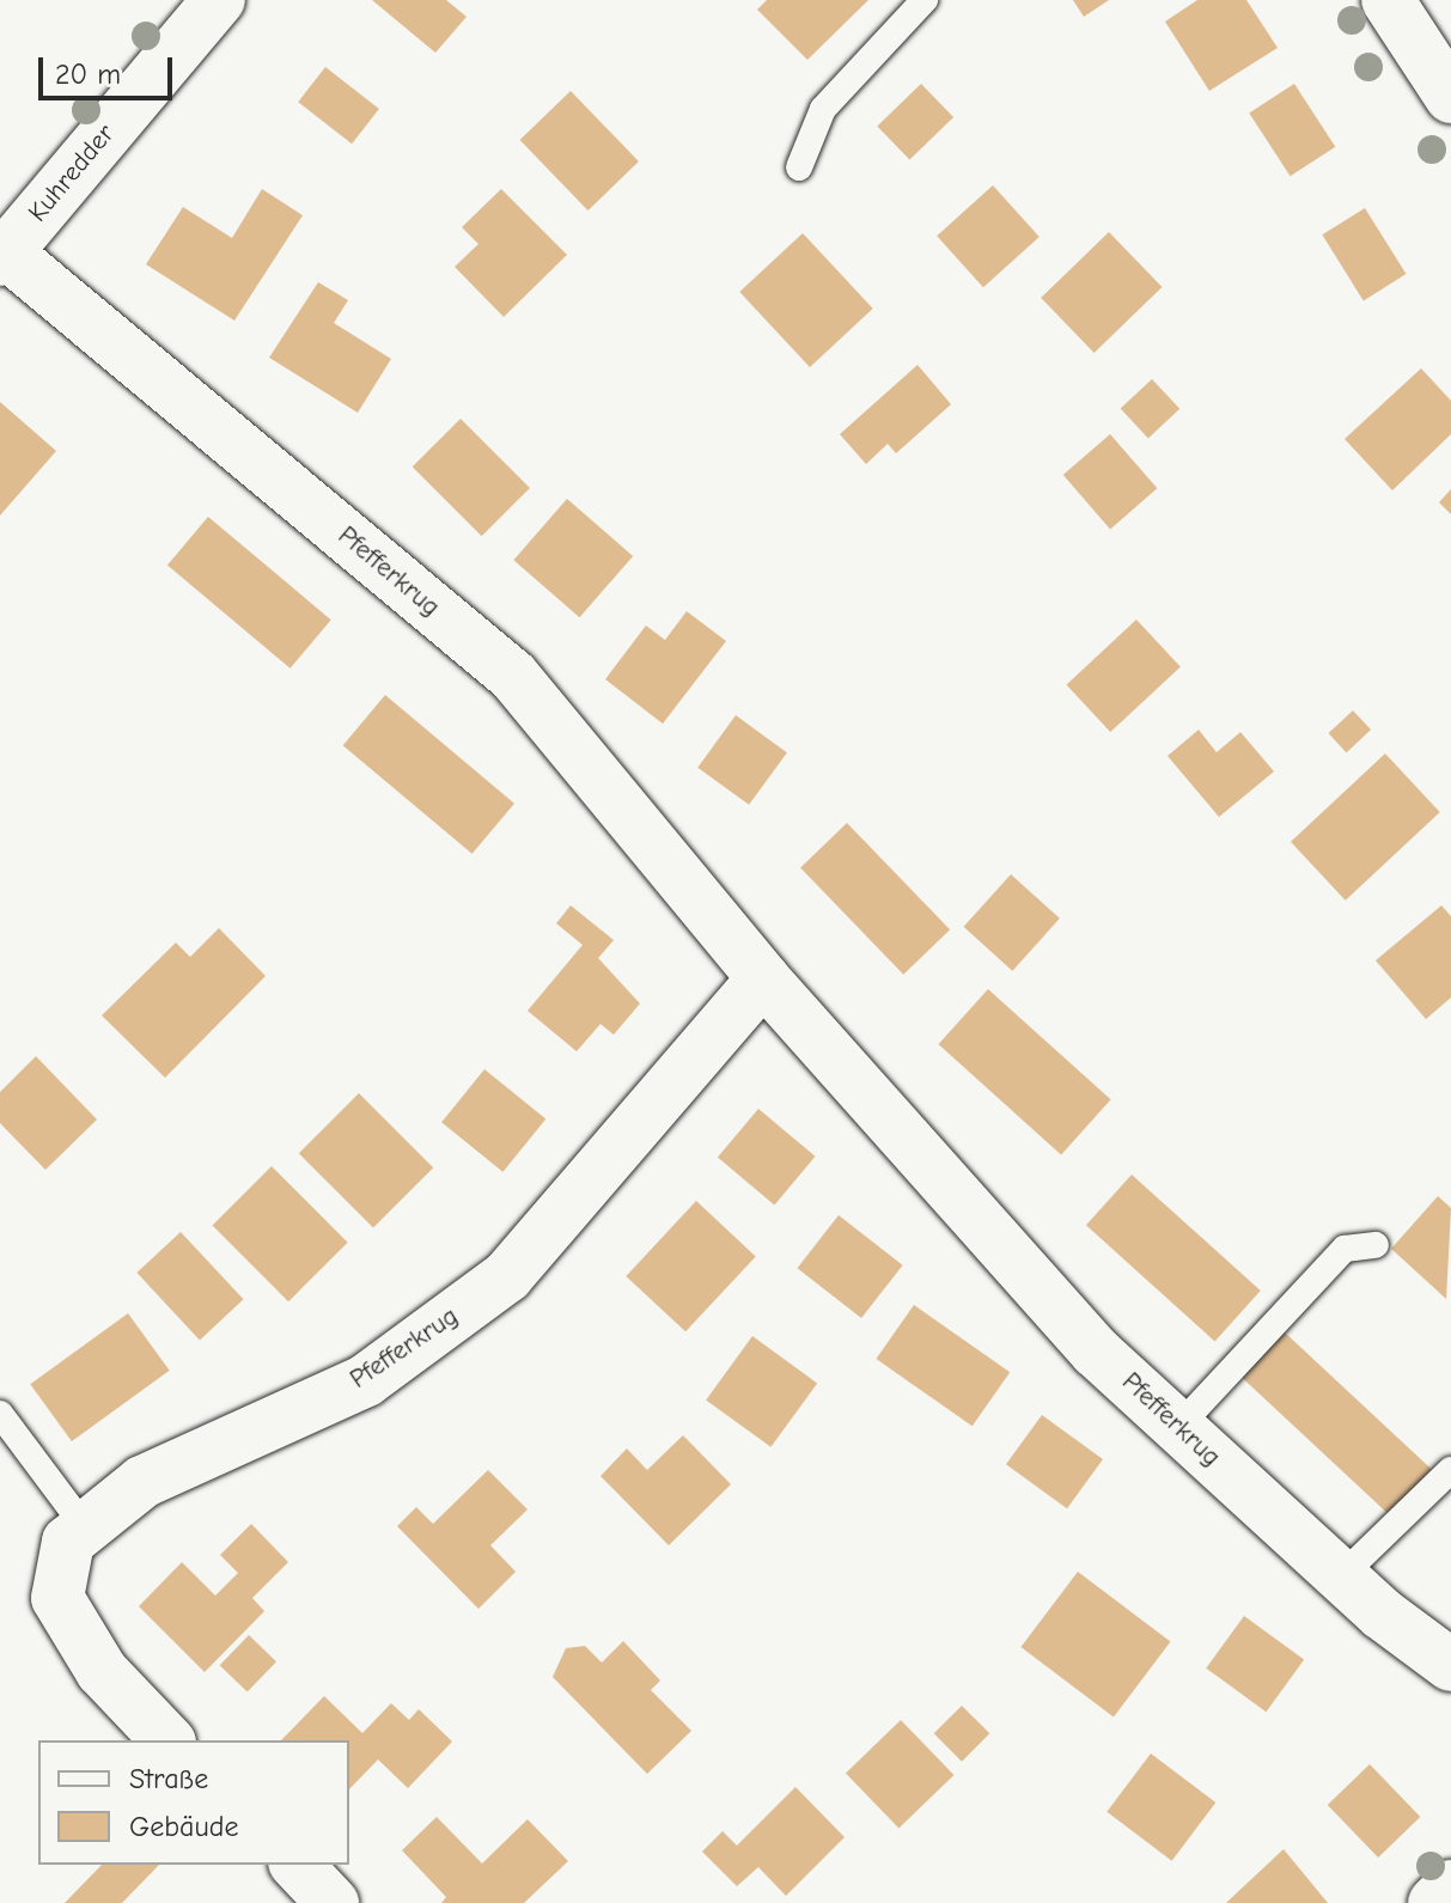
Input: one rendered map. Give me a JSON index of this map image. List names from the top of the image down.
{
  "streets": {
    "street": ["Kuhredder", "Pfefferkrug"]
  },
  "crossings": [
    ["Kuhredder", "Pfefferkrug"]
  ],
  "legend": ["Straße", "Gebäude"],
  "scale_bar": "20 m"
}
